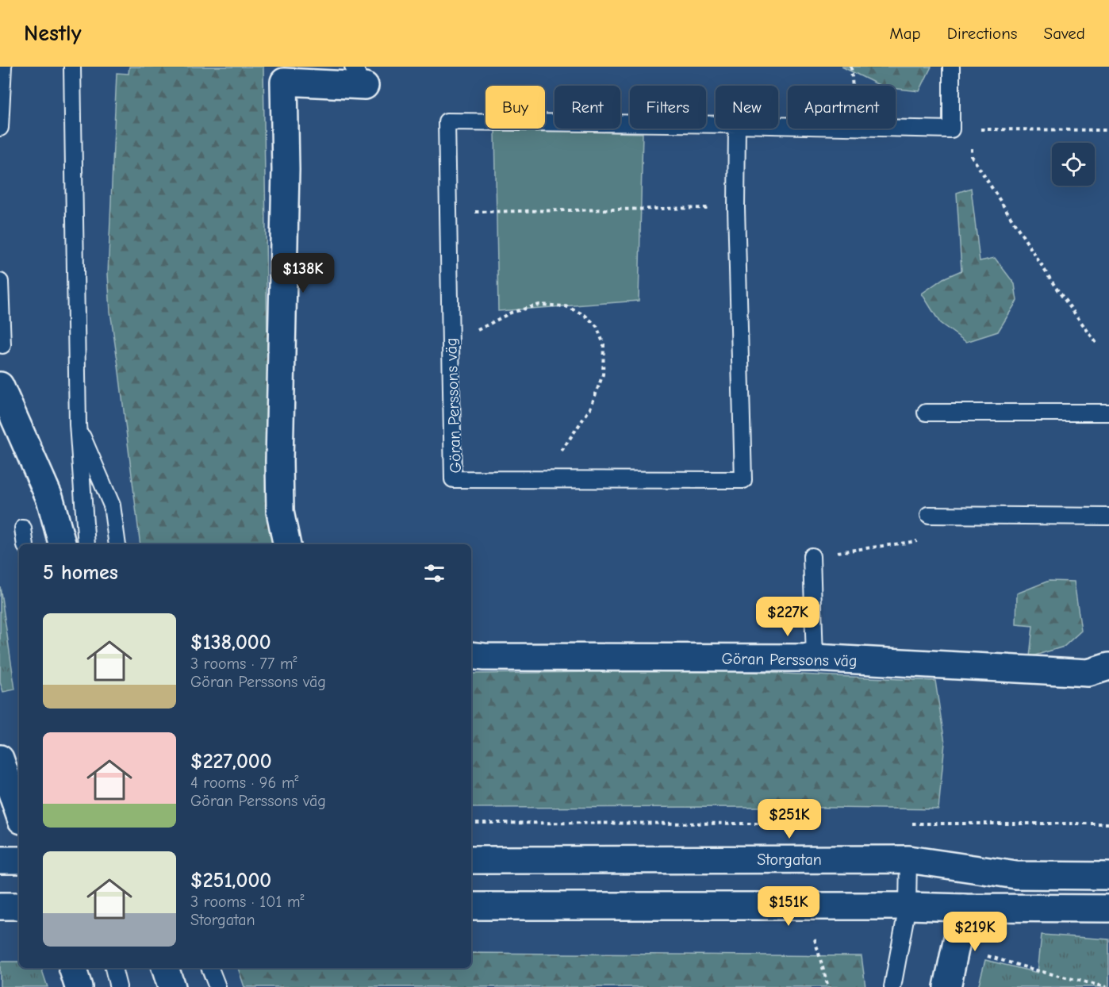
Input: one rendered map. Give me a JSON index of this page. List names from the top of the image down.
{
  "streets": {
    "street": ["Göran Perssons väg", "Storgatan"]
  },
  "page": {
    "header": "Nestly",
    "nav": ["Map", "Directions", "Saved"],
    "chip": [
      "Buy",
      "Rent",
      "Filters",
      "New",
      "Apartment"
    ],
    "price": [
      "$138K",
      "$227K",
      "$251K",
      "$151K",
      "$219K"
    ],
    "heading": "5 homes",
    "list": [
      {
        "name": "$138,000",
        "note": "3 rooms · 77 m² · Göran Perssons väg"
      },
      {
        "name": "$227,000",
        "note": "4 rooms · 96 m² · Göran Perssons väg"
      },
      {
        "name": "$251,000",
        "note": "3 rooms · 101 m² · Storgatan"
      }
    ]
  }
}
